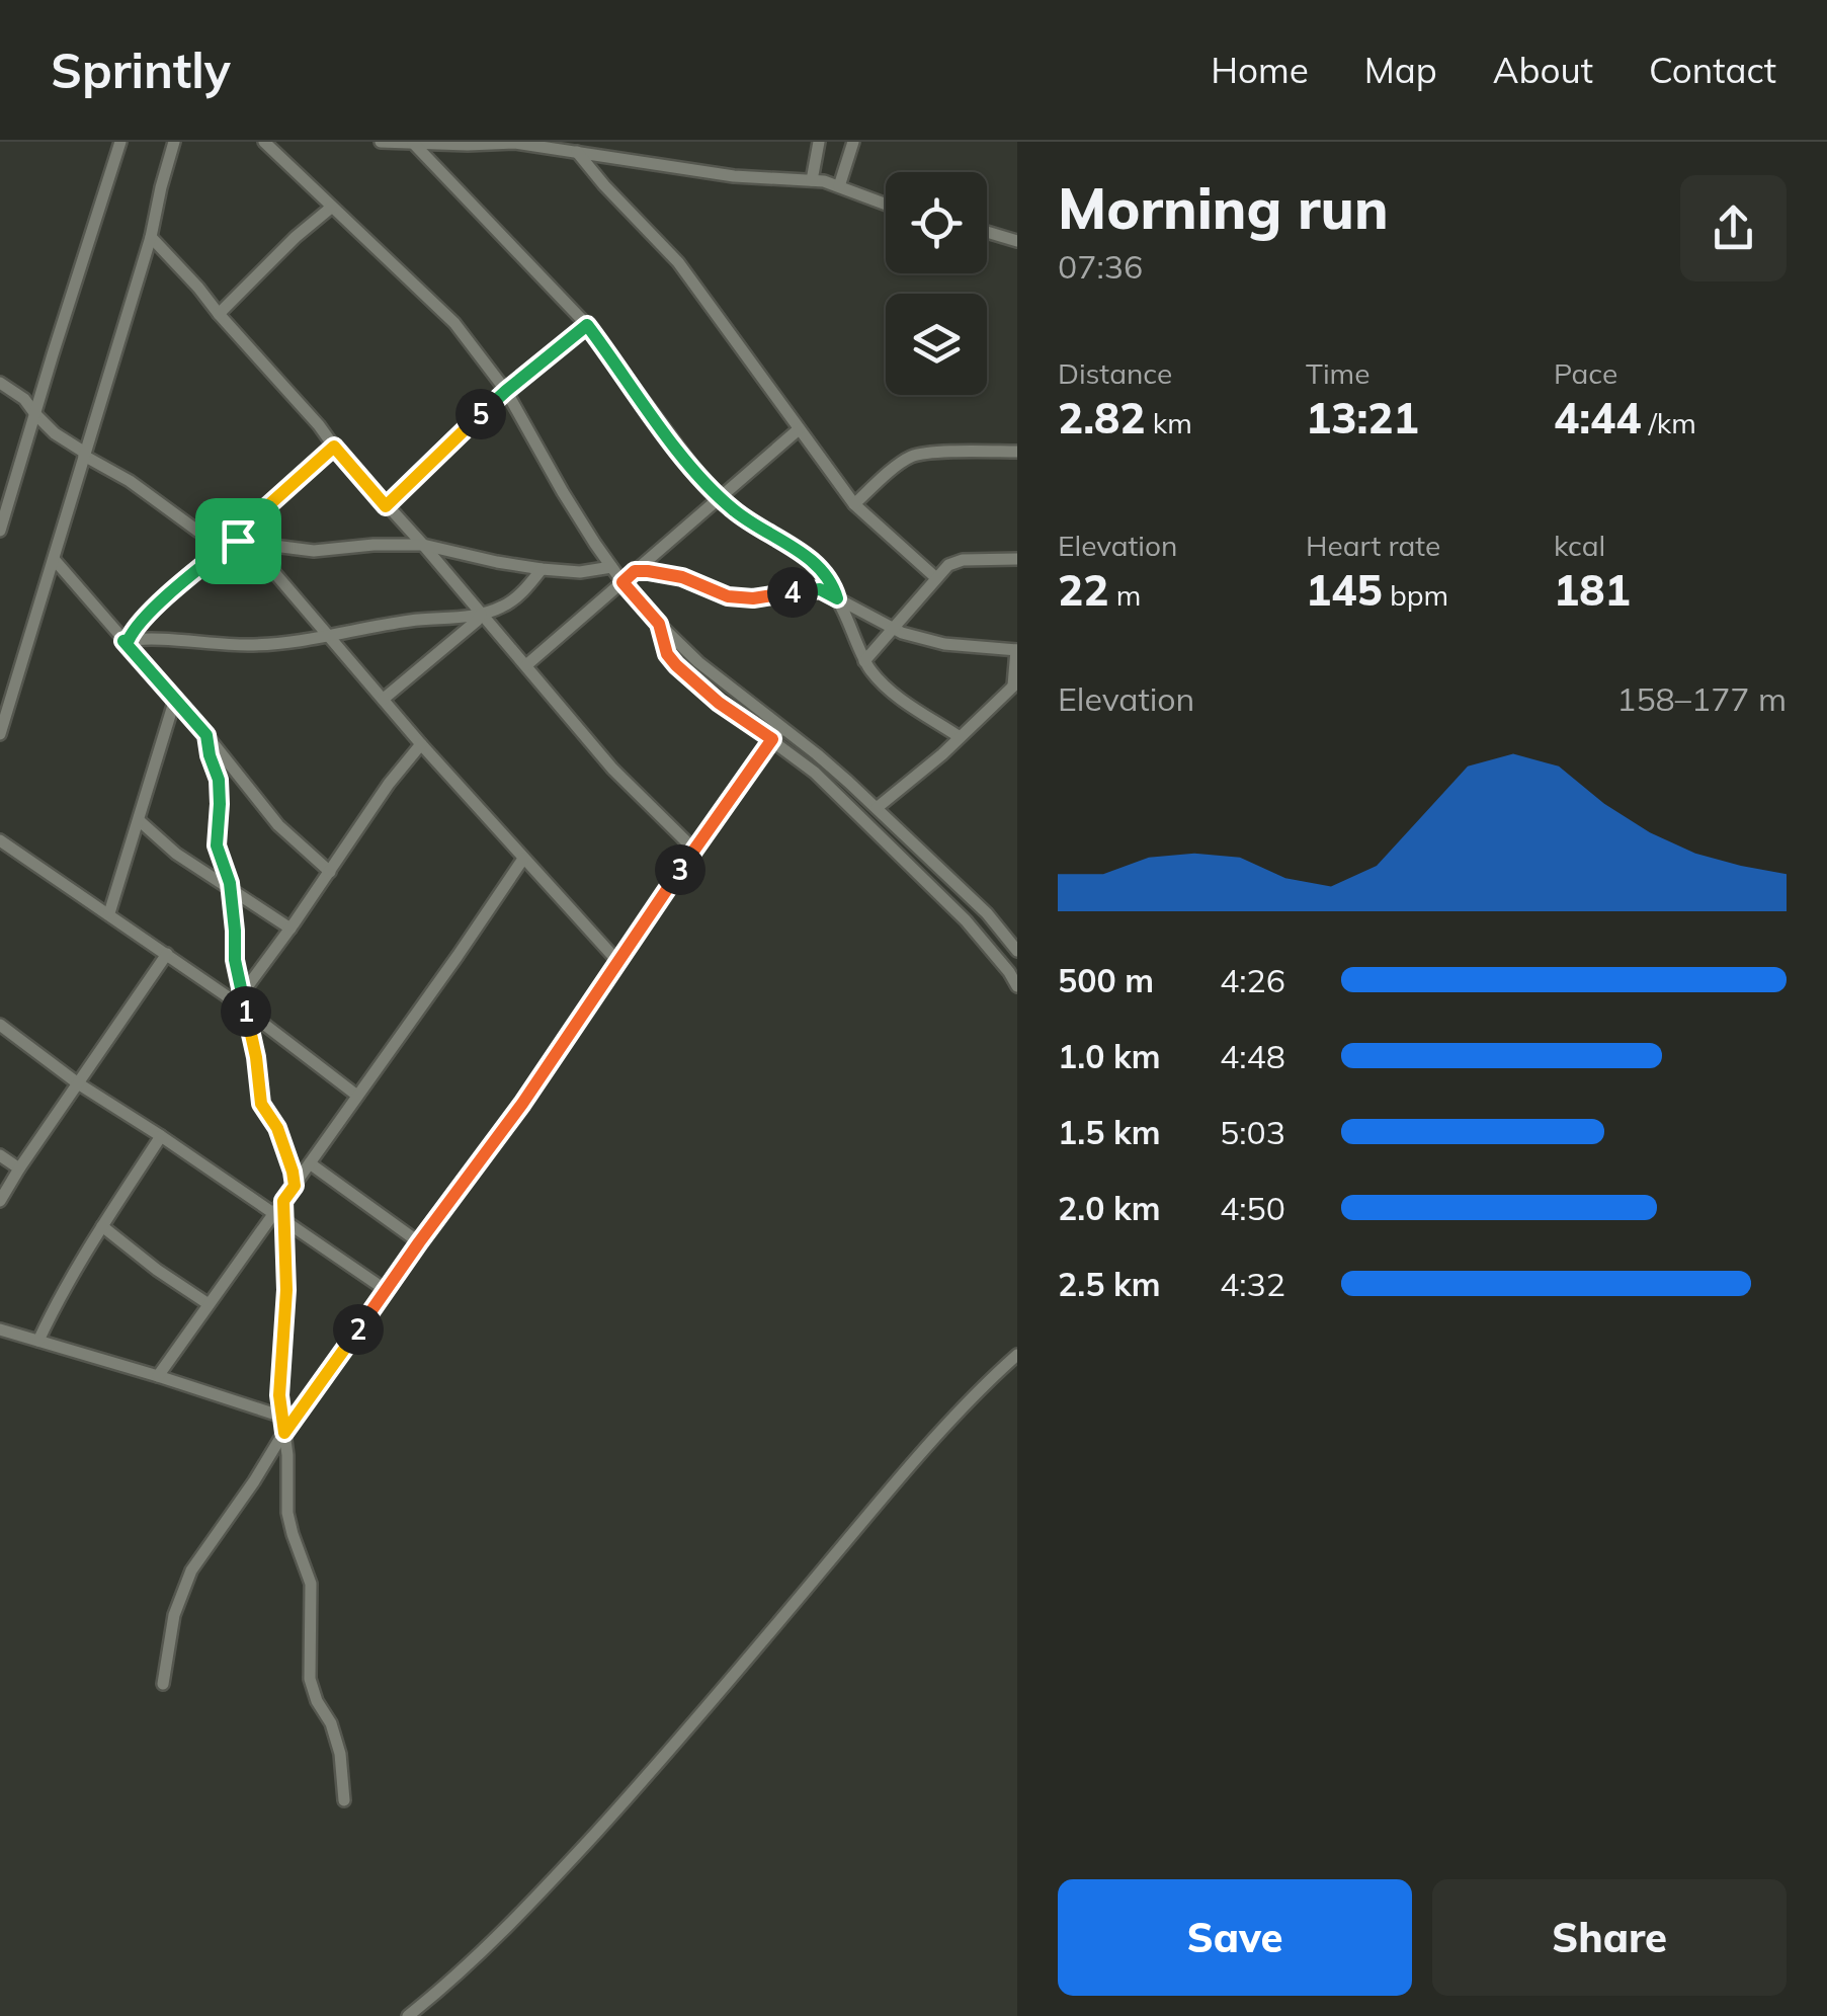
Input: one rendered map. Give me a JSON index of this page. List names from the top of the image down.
{
  "page": {
    "header": "Sprintly",
    "nav": [
      "Home",
      "Map",
      "About",
      "Contact"
    ],
    "heading": ["Morning run", "07:36"],
    "stats": [
      ["Distance", "2.82 km"],
      ["Time", "13:21"],
      ["Pace", "4:44 /km"],
      ["Elevation", "22 m"],
      ["Heart rate", "145 bpm"],
      ["kcal", "181"]
    ],
    "pins": [
      "5",
      "4",
      "3",
      "1",
      "2"
    ],
    "chart": ["Elevation", "158–177 m"],
    "list": [
      {
        "name": "500 m",
        "note": "4:26"
      },
      {
        "name": "1.0 km",
        "note": "4:48"
      },
      {
        "name": "1.5 km",
        "note": "5:03"
      },
      {
        "name": "2.0 km",
        "note": "4:50"
      },
      {
        "name": "2.5 km",
        "note": "4:32"
      }
    ],
    "buttons": ["Save", "Share"]
  }
}
